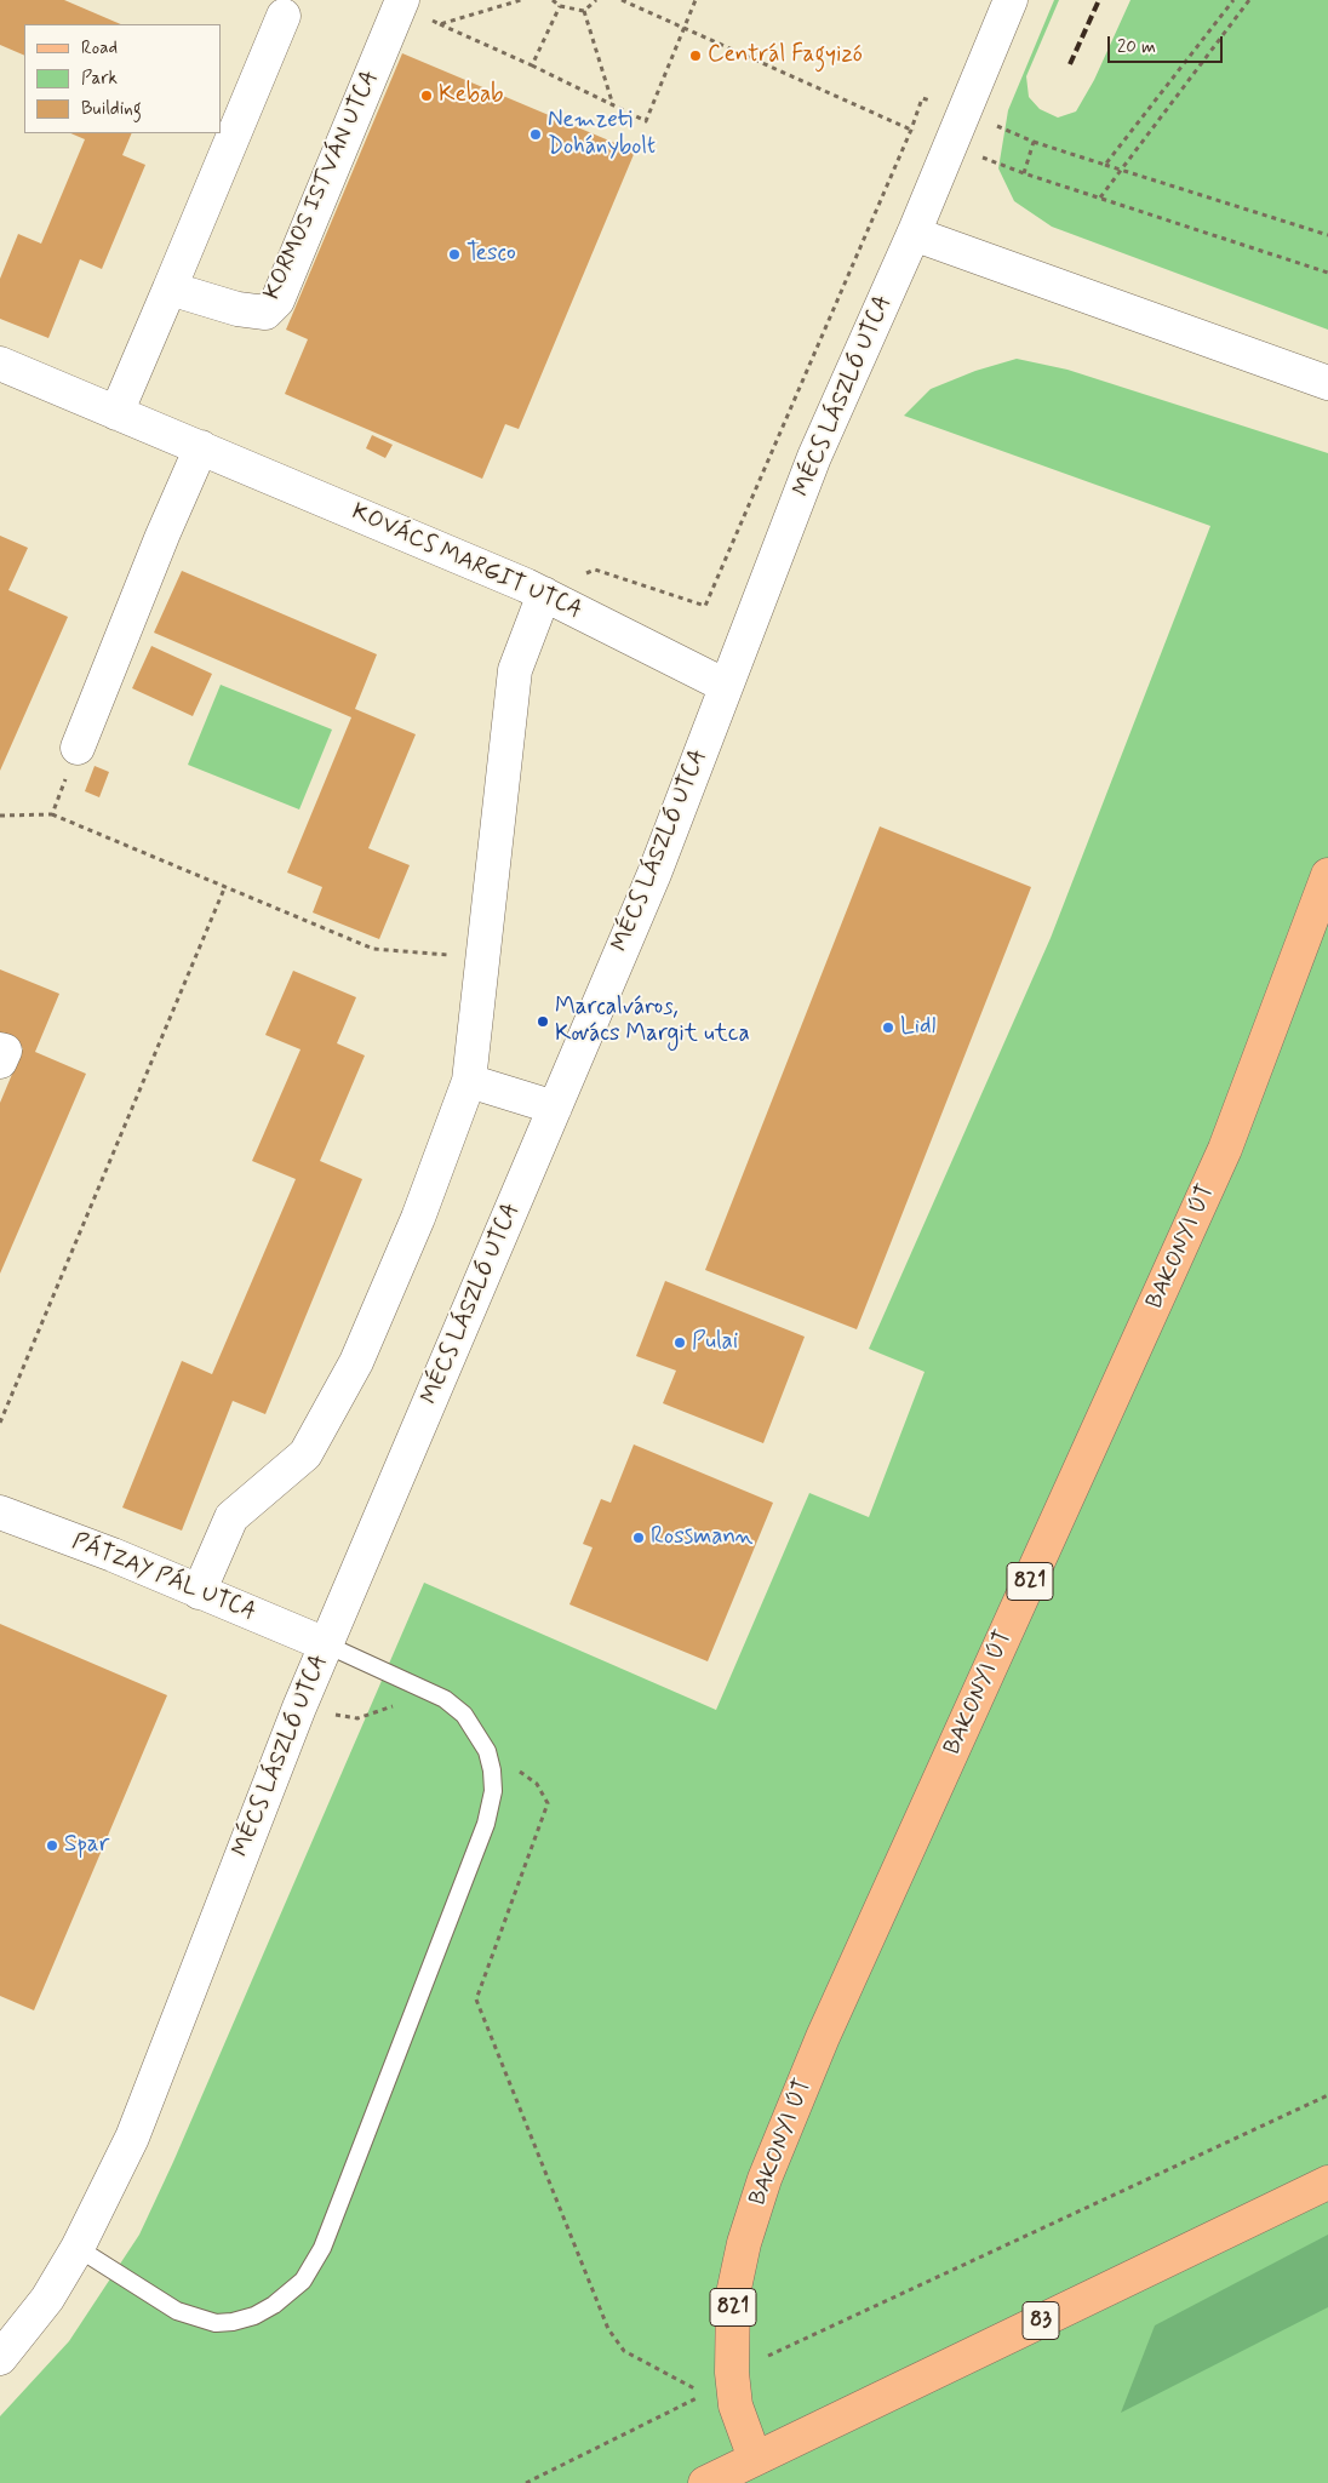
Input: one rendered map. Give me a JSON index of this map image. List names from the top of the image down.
{
  "streets": {
    "main road": ["BAKONYI ÚT", "821", "83"],
    "street": [
      "KORMOS ISTVÁN UTCA",
      "MÉCS LÁSZLÓ UTCA",
      "KOVÁCS MARGIT UTCA",
      "PÁTZAY PÁL UTCA"
    ]
  },
  "crossings": [
    ["MÉCS LÁSZLÓ UTCA", "KOVÁCS MARGIT UTCA"],
    ["MÉCS LÁSZLÓ UTCA", "PÁTZAY PÁL UTCA"],
    ["BAKONYI ÚT", "83"]
  ],
  "places": [
    "Centrál Fagyizó",
    "Kebab",
    "Nemzeti Dohánybolt",
    "Tesco",
    "Marcalváros, Kovács Margit utca",
    "Lidl",
    "Pulai",
    "Rossmann",
    "Spar"
  ],
  "legend": ["Road", "Park", "Building"],
  "scale_bar": "20 m"
}
